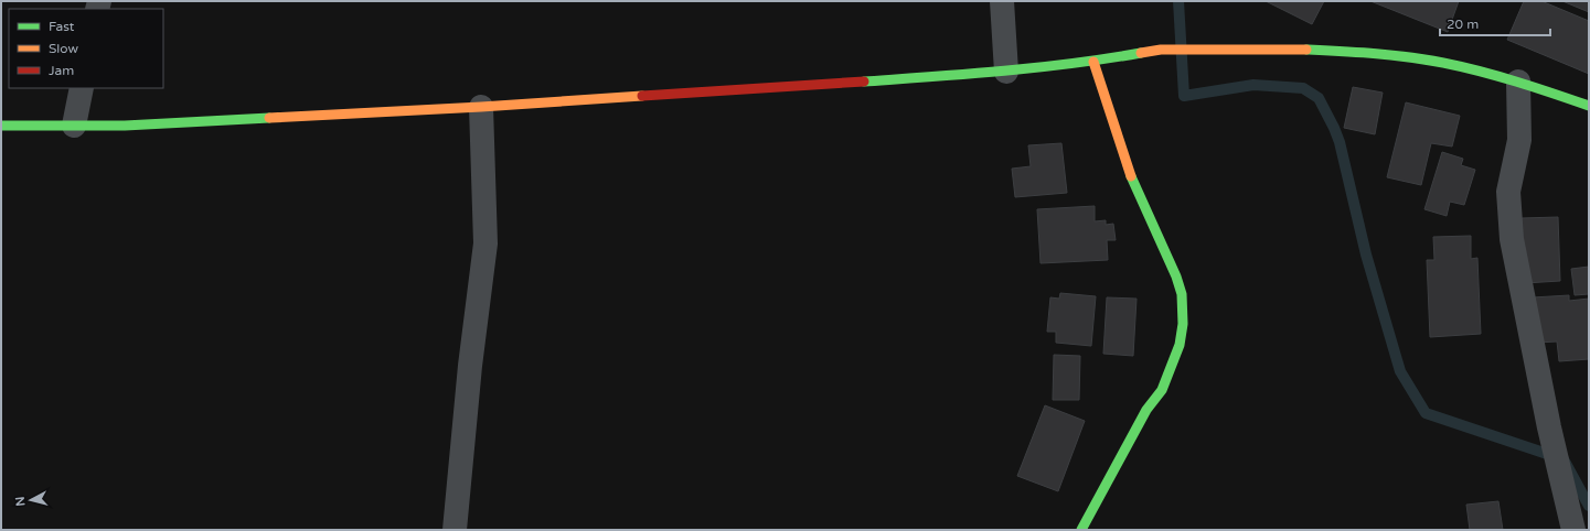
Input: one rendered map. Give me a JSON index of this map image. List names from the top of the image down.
{
  "legend": ["Fast", "Slow", "Jam"],
  "scale_bar": "20 m",
  "north": "left"
}
